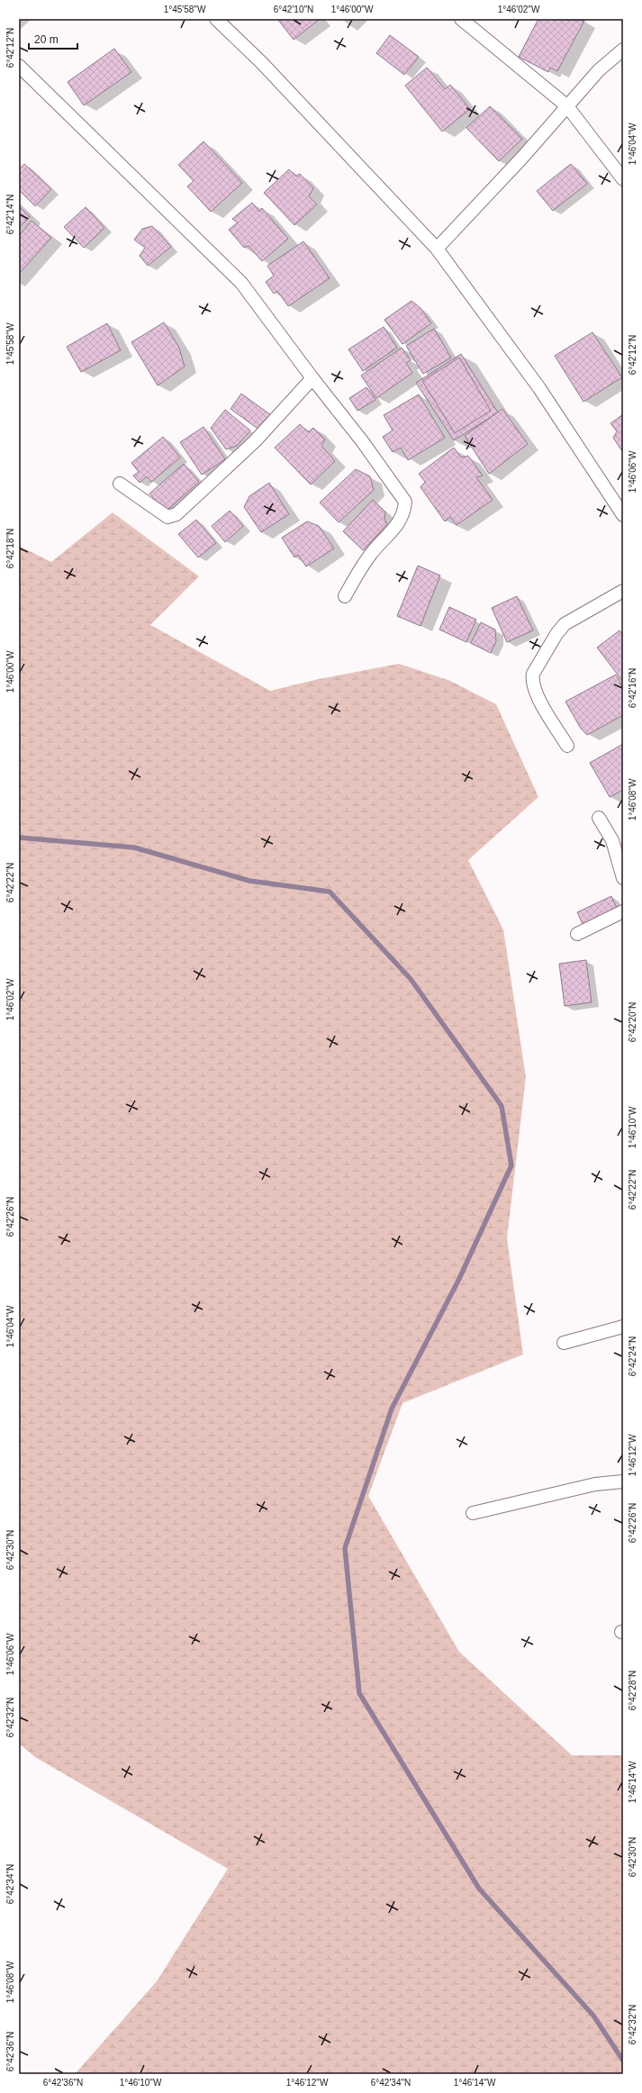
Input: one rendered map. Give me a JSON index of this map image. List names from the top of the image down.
{
  "scale_bar": "20 m",
  "coordinates": [
    "1°45'58\"W",
    "6°42'10\"N",
    "1°46'00\"W",
    "1°46'02\"W",
    "6°42'12\"N",
    "1°46'04\"W",
    "6°42'14\"N",
    "1°46'06\"W",
    "6°42'18\"N",
    "6°42'16\"N",
    "1°46'08\"W",
    "6°42'22\"N",
    "6°42'20\"N",
    "1°46'10\"W",
    "6°42'26\"N",
    "6°42'24\"N",
    "1°46'12\"W",
    "6°42'30\"N",
    "6°42'28\"N",
    "6°42'32\"N",
    "1°46'14\"W",
    "6°42'34\"N",
    "6°42'36\"N"
  ]
}
